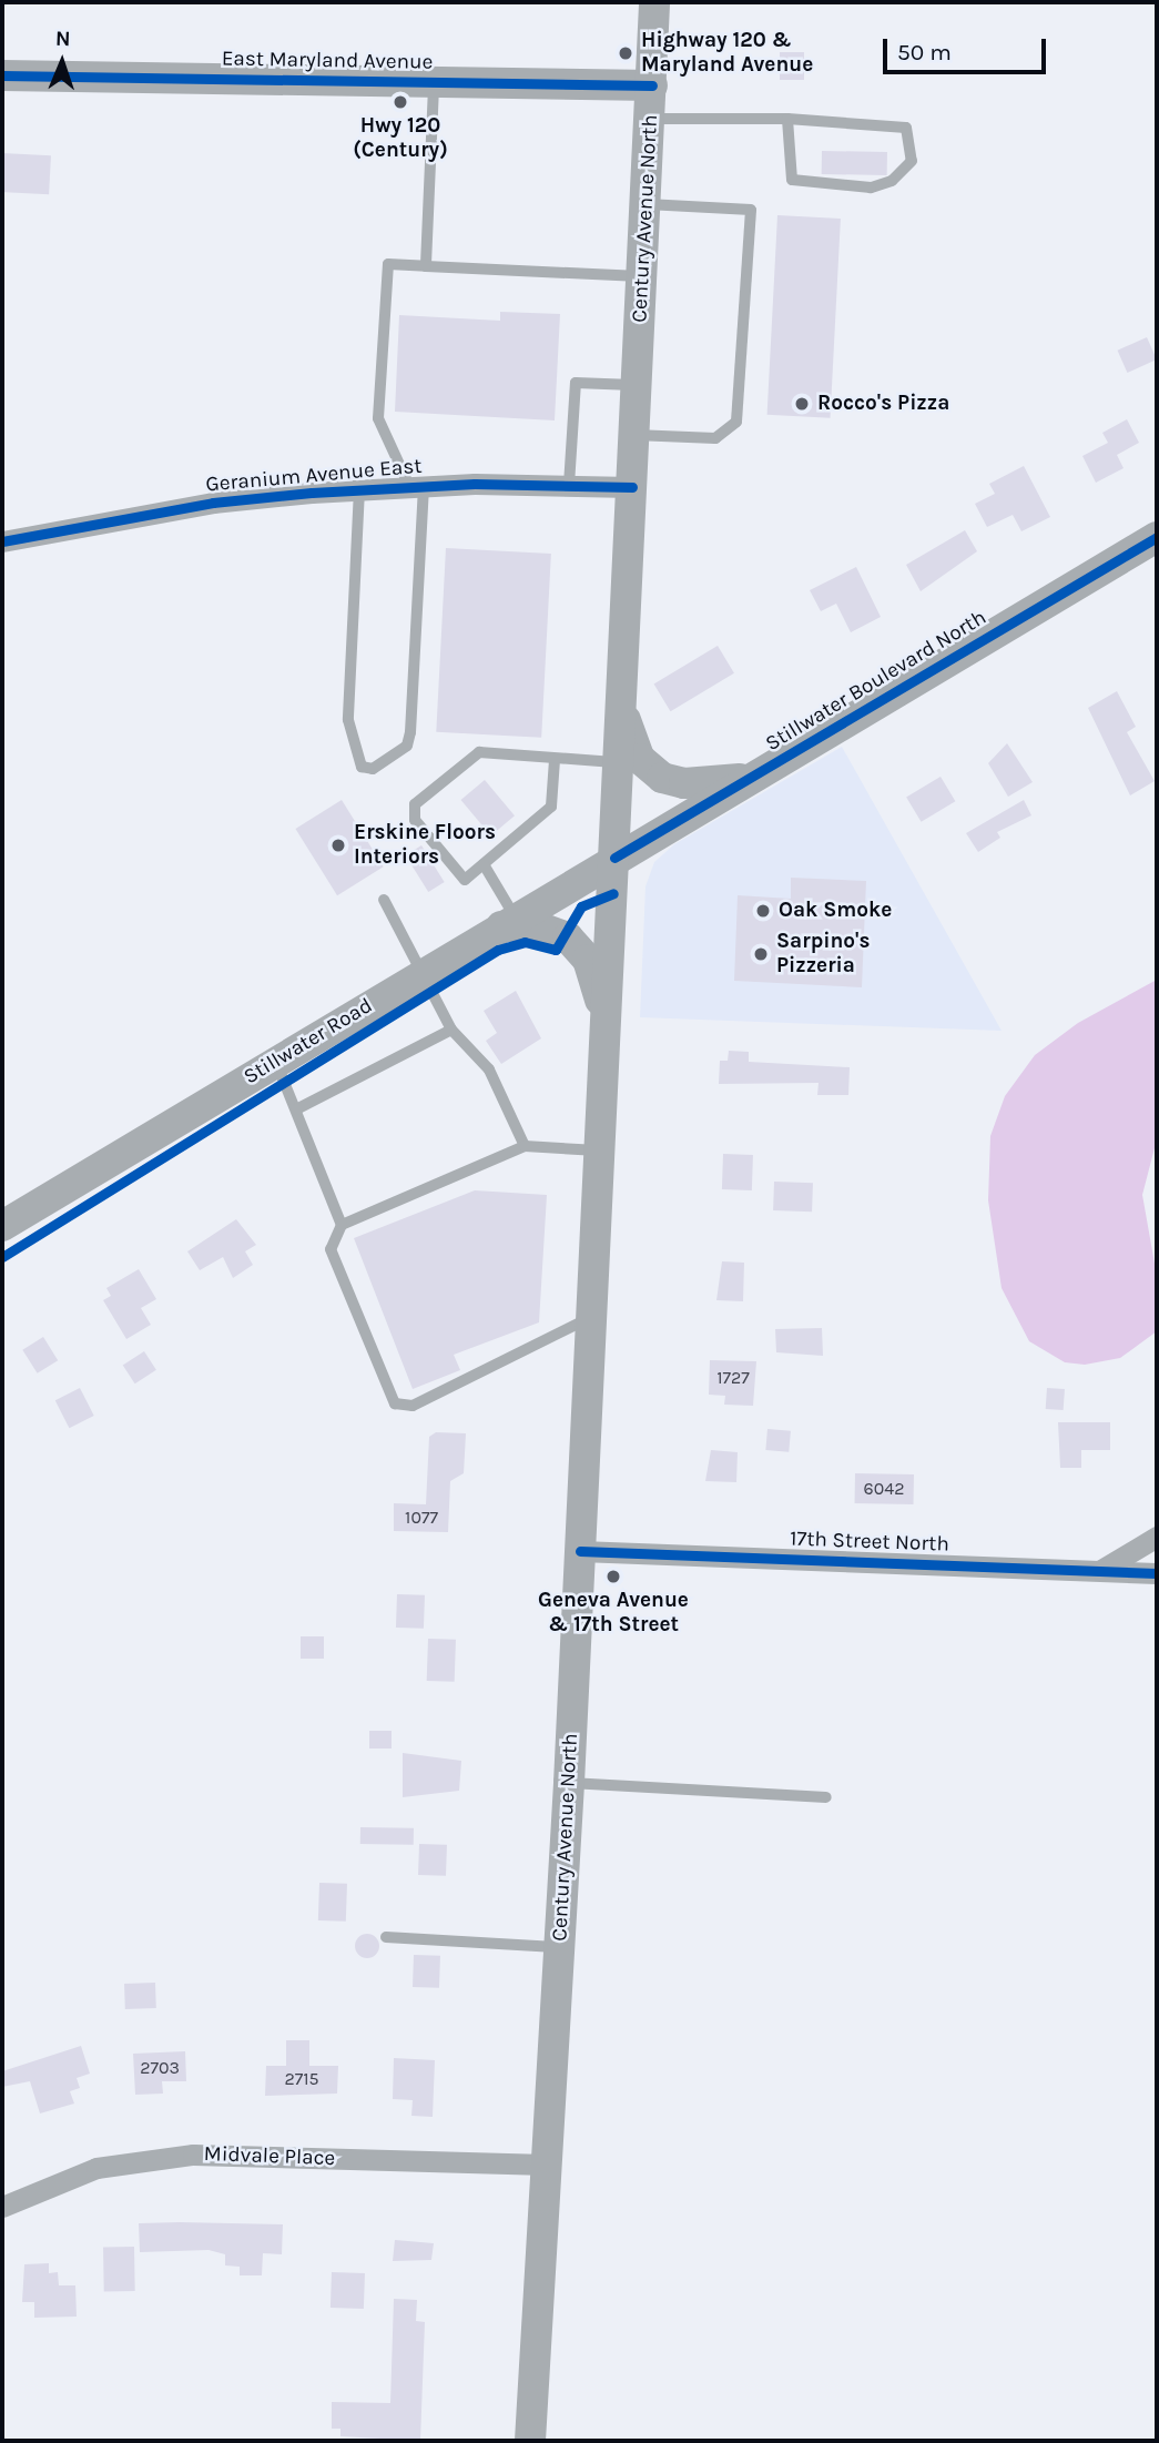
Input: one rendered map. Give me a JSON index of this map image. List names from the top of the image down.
{
  "streets": {
    "main road": [
      "East Maryland Avenue",
      "Century Avenue North",
      "Stillwater Boulevard North",
      "Stillwater Road"
    ],
    "street": ["Geranium Avenue East", "17th Street North", "Midvale Place"]
  },
  "crossings": [
    ["East Maryland Avenue", "Century Avenue North"],
    ["Century Avenue North", "Geranium Avenue East"],
    ["Century Avenue North", "Stillwater Boulevard North"],
    ["Century Avenue North", "Stillwater Road"],
    ["Century Avenue North", "17th Street North"],
    ["Century Avenue North", "Midvale Place"],
    ["Stillwater Boulevard North", "Stillwater Road"]
  ],
  "places": [
    "Highway 120 & Maryland Avenue",
    "Hwy 120 (Century)",
    "Rocco's Pizza",
    "Erskine Floors Interiors",
    "Oak Smoke",
    "Sarpino's Pizzeria",
    "Geneva Avenue & 17th Street"
  ],
  "house_numbers": [
    "1727",
    "6042",
    "1077",
    "2703",
    "2715"
  ],
  "scale_bar": "50 m",
  "north": "top"
}
